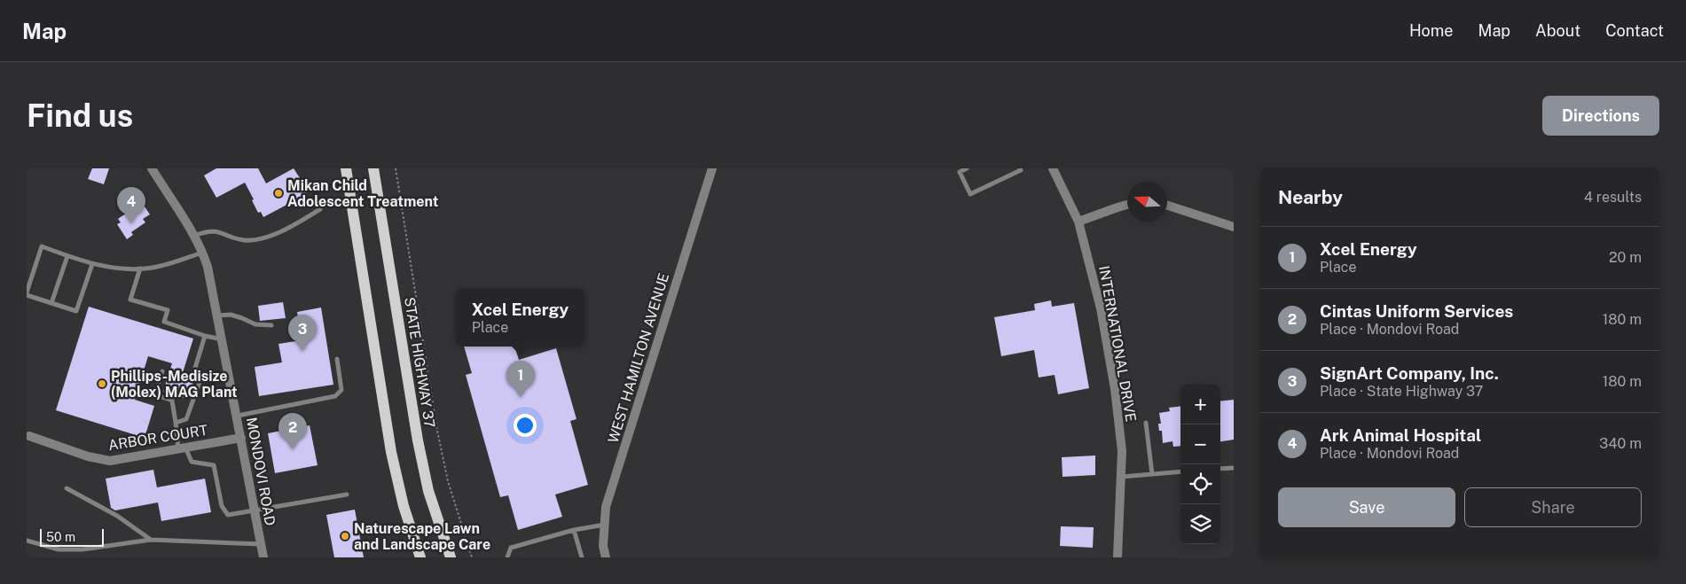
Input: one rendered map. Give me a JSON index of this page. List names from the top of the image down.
{
  "streets": {
    "main road": ["STATE HIGHWAY 37"],
    "street": [
      "INTERNATIONAL DRIVE",
      "WEST HAMILTON AVENUE",
      "ARBOR COURT",
      "MONDOVI ROAD"
    ]
  },
  "crossings": [
    ["ARBOR COURT", "MONDOVI ROAD"]
  ],
  "places": ["Mikan Child Adolescent Treatment", "Phillips-Medisize (Molex) MAG Plant", "Naturescape Lawn and Landscape Care"],
  "scale_bar": "50 m",
  "north": "left",
  "page": {
    "header": "Map",
    "nav": [
      "Home",
      "Map",
      "About",
      "Contact"
    ],
    "buttons": [
      "Directions",
      ["Save", "Share"]
    ],
    "title": "Find us",
    "heading": ["Nearby", "4 results"],
    "pins": [
      "4",
      "3",
      "1",
      "2"
    ],
    "list": [
      {
        "mark": "1",
        "name": "Xcel Energy",
        "note": "Place",
        "value": "20 m"
      },
      {
        "mark": "2",
        "name": "Cintas Uniform Services",
        "note": "Place · Mondovi Road",
        "value": "180 m"
      },
      {
        "mark": "3",
        "name": "SignArt Company, Inc.",
        "note": "Place · State Highway 37",
        "value": "180 m"
      },
      {
        "mark": "4",
        "name": "Ark Animal Hospital",
        "note": "Place · Mondovi Road",
        "value": "340 m"
      }
    ],
    "popup": ["Xcel Energy", "Place"],
    "map_buttons": ["+", "−"],
    "scale": "50 m"
  }
}
